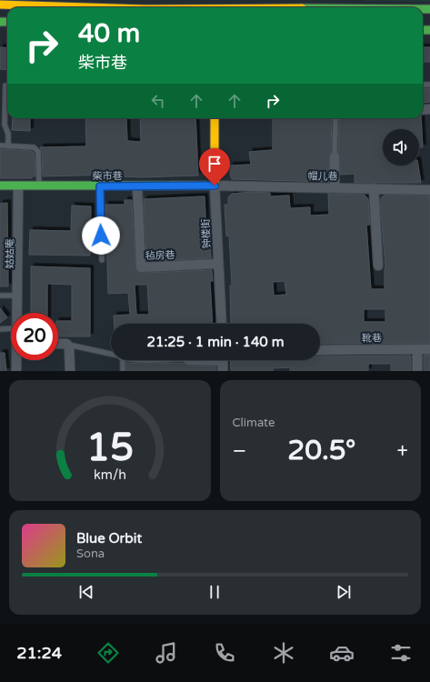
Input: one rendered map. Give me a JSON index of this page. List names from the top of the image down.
{
  "streets": {
    "main road": ["柴市巷", "钟楼街"],
    "street": [
      "帽儿巷",
      "姑姑庵",
      "毡房巷",
      "靴巷"
    ]
  },
  "crossings": [
    ["柴市巷", "帽儿巷"],
    ["柴市巷", "钟楼街"],
    ["柴市巷", "姑姑庵"],
    ["柴市巷", "毡房巷"],
    ["帽儿巷", "钟楼街"],
    ["钟楼街", "毡房巷"]
  ],
  "page": {
    "turn": ["40 m", "柴市巷"],
    "limit": "20",
    "trip": "21:25 · 1 min · 140 m",
    "tile": "Climate",
    "heat": ["−", "20.5°", "+"],
    "song": ["Blue Orbit", "Sona"],
    "tabs": "21:24",
    "gauge": ["15", "km/h"]
  }
}
